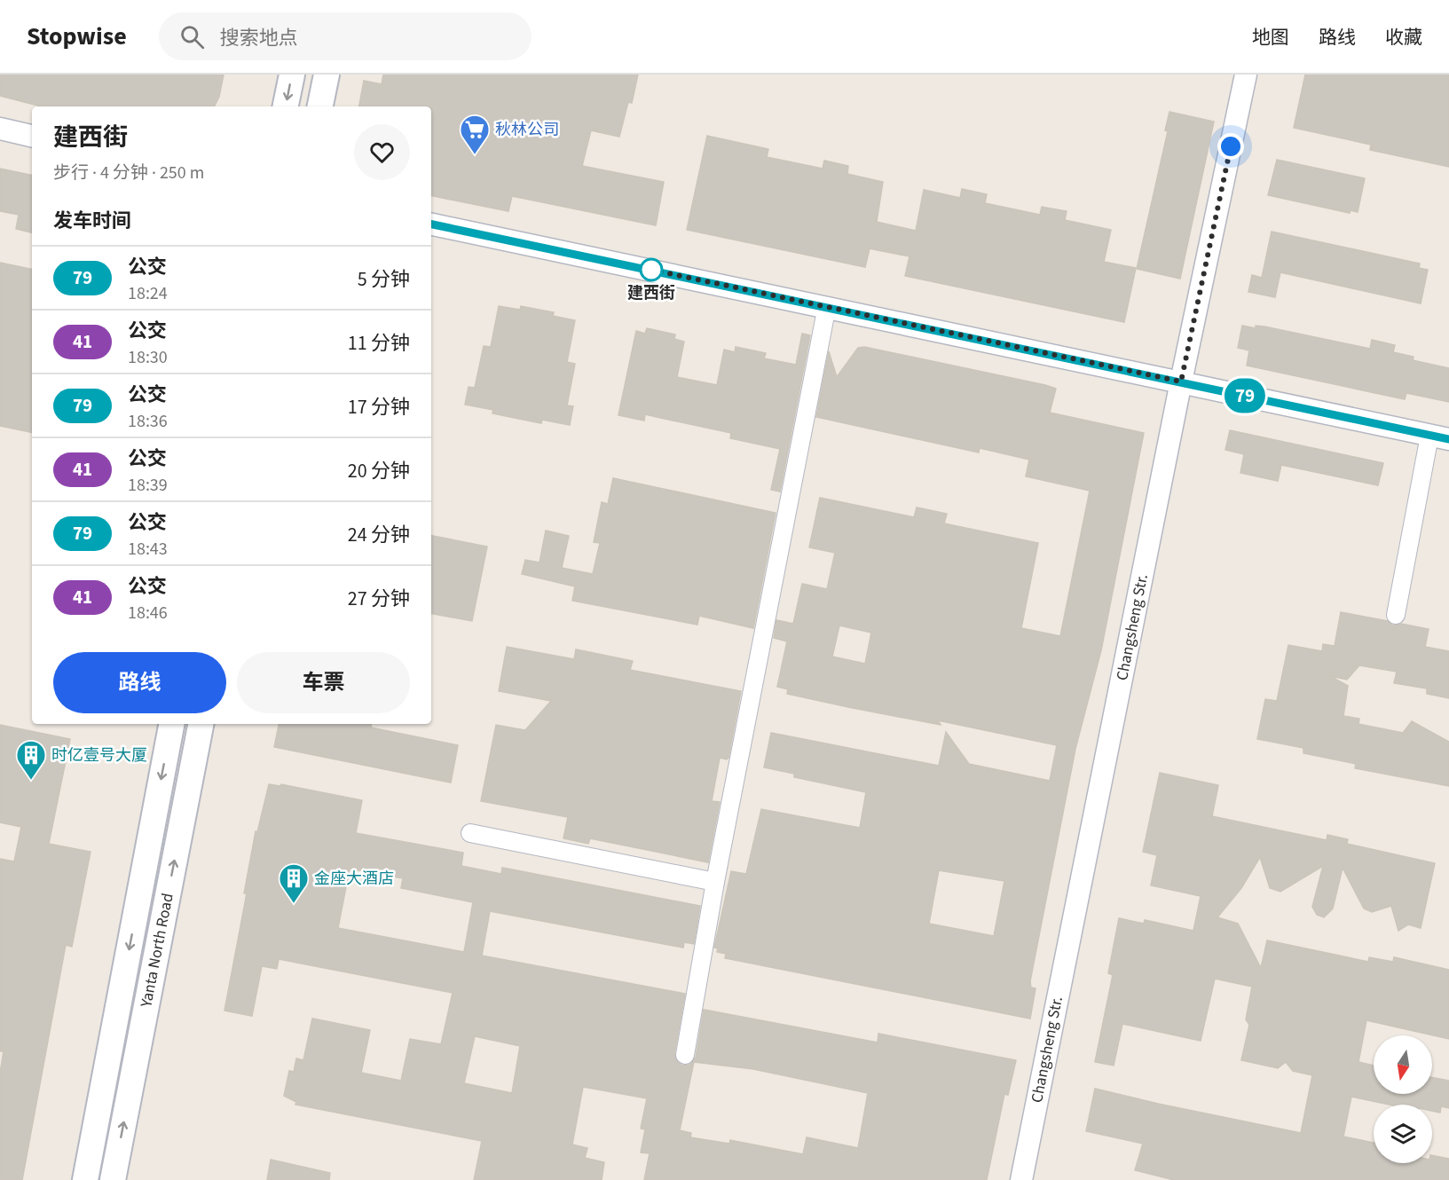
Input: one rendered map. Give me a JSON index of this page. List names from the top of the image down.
{
  "streets": {
    "main road": ["Yanta North Road"],
    "street": ["Changsheng Str."]
  },
  "places": {
    "supermarket": ["秋林公司"],
    "other": ["建西街"],
    "building": ["时亿壹号大厦", "金座大酒店"]
  },
  "lines": ["bus line 79"],
  "north": "bottom",
  "page": {
    "header": "Stopwise",
    "search": "搜索地点",
    "nav": ["地图", "路线", "收藏"],
    "on_map": "79",
    "heading": [
      ["建西街", "步行 · 4 分钟 · 250 m"],
      "发车时间"
    ],
    "list": [
      {
        "mark": "79",
        "name": "公交",
        "note": "18:24",
        "value": "5 分钟"
      },
      {
        "mark": "41",
        "name": "公交",
        "note": "18:30",
        "value": "11 分钟"
      },
      {
        "mark": "79",
        "name": "公交",
        "note": "18:36",
        "value": "17 分钟"
      },
      {
        "mark": "41",
        "name": "公交",
        "note": "18:39",
        "value": "20 分钟"
      },
      {
        "mark": "79",
        "name": "公交",
        "note": "18:43",
        "value": "24 分钟"
      },
      {
        "mark": "41",
        "name": "公交",
        "note": "18:46",
        "value": "27 分钟"
      }
    ],
    "buttons": ["路线", "车票"]
  }
}
